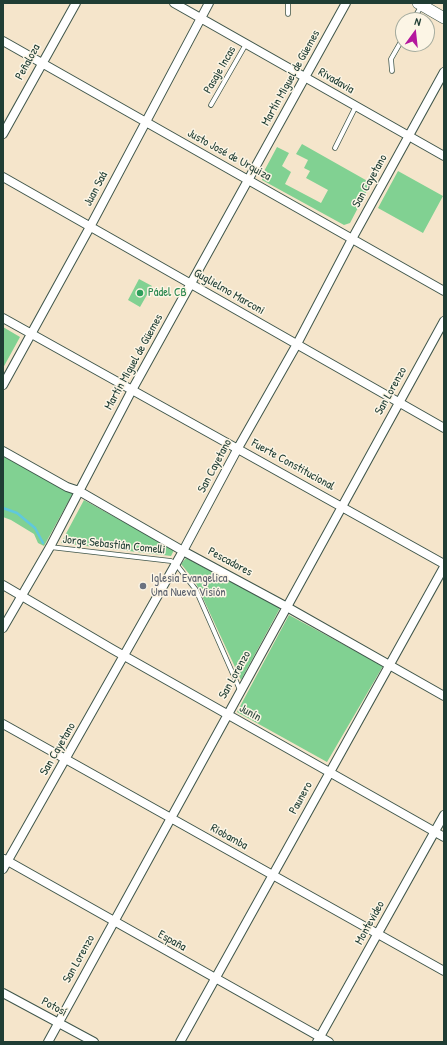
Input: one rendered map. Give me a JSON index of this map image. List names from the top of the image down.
{
  "streets": {
    "street": [
      "Peñaloza",
      "Martín Miguel de Güemes",
      "Rivadavia",
      "Justo José de Urquiza",
      "San Cayetano",
      "Juan Saá",
      "Guglielmo Marconi",
      "San Lorenzo",
      "Fuerte Constitucional",
      "Pescadores",
      "Junín",
      "Paunero",
      "Riobamba",
      "Montevideo",
      "España",
      "Potosí"
    ],
    "lane": ["Pasaje Incas", "Jorge Sebastián Comelli"]
  },
  "crossings": [
    ["Peñaloza", "Justo José de Urquiza"],
    ["Pasaje Incas", "Rivadavia"],
    ["Martín Miguel de Güemes", "Rivadavia"],
    ["Martín Miguel de Güemes", "Justo José de Urquiza"],
    ["Martín Miguel de Güemes", "Guglielmo Marconi"],
    ["Martín Miguel de Güemes", "Fuerte Constitucional"],
    ["Martín Miguel de Güemes", "Jorge Sebastián Comelli"],
    ["Martín Miguel de Güemes", "Pescadores"],
    ["Martín Miguel de Güemes", "Junín"],
    ["Rivadavia", "San Cayetano"],
    ["Rivadavia", "Juan Saá"],
    ["Justo José de Urquiza", "San Cayetano"],
    ["Justo José de Urquiza", "Juan Saá"],
    ["San Cayetano", "Guglielmo Marconi"],
    ["San Cayetano", "Fuerte Constitucional"],
    ["San Cayetano", "Jorge Sebastián Comelli"],
    ["San Cayetano", "Pescadores"],
    ["San Cayetano", "Junín"],
    ["San Cayetano", "Riobamba"],
    ["San Cayetano", "España"],
    ["Juan Saá", "Guglielmo Marconi"],
    ["Juan Saá", "Fuerte Constitucional"],
    ["Guglielmo Marconi", "San Lorenzo"],
    ["San Lorenzo", "Fuerte Constitucional"],
    ["San Lorenzo", "Jorge Sebastián Comelli"],
    ["San Lorenzo", "Pescadores"],
    ["San Lorenzo", "Junín"],
    ["San Lorenzo", "Riobamba"],
    ["San Lorenzo", "España"],
    ["San Lorenzo", "Potosí"],
    ["Pescadores", "Paunero"],
    ["Junín", "Paunero"],
    ["Junín", "Montevideo"],
    ["Paunero", "Riobamba"],
    ["Paunero", "España"],
    ["Riobamba", "Montevideo"],
    ["Montevideo", "España"]
  ],
  "places": ["Pádel CB", "Iglesia Evangelica Una Nueva Visión"],
  "north": "top"
}
